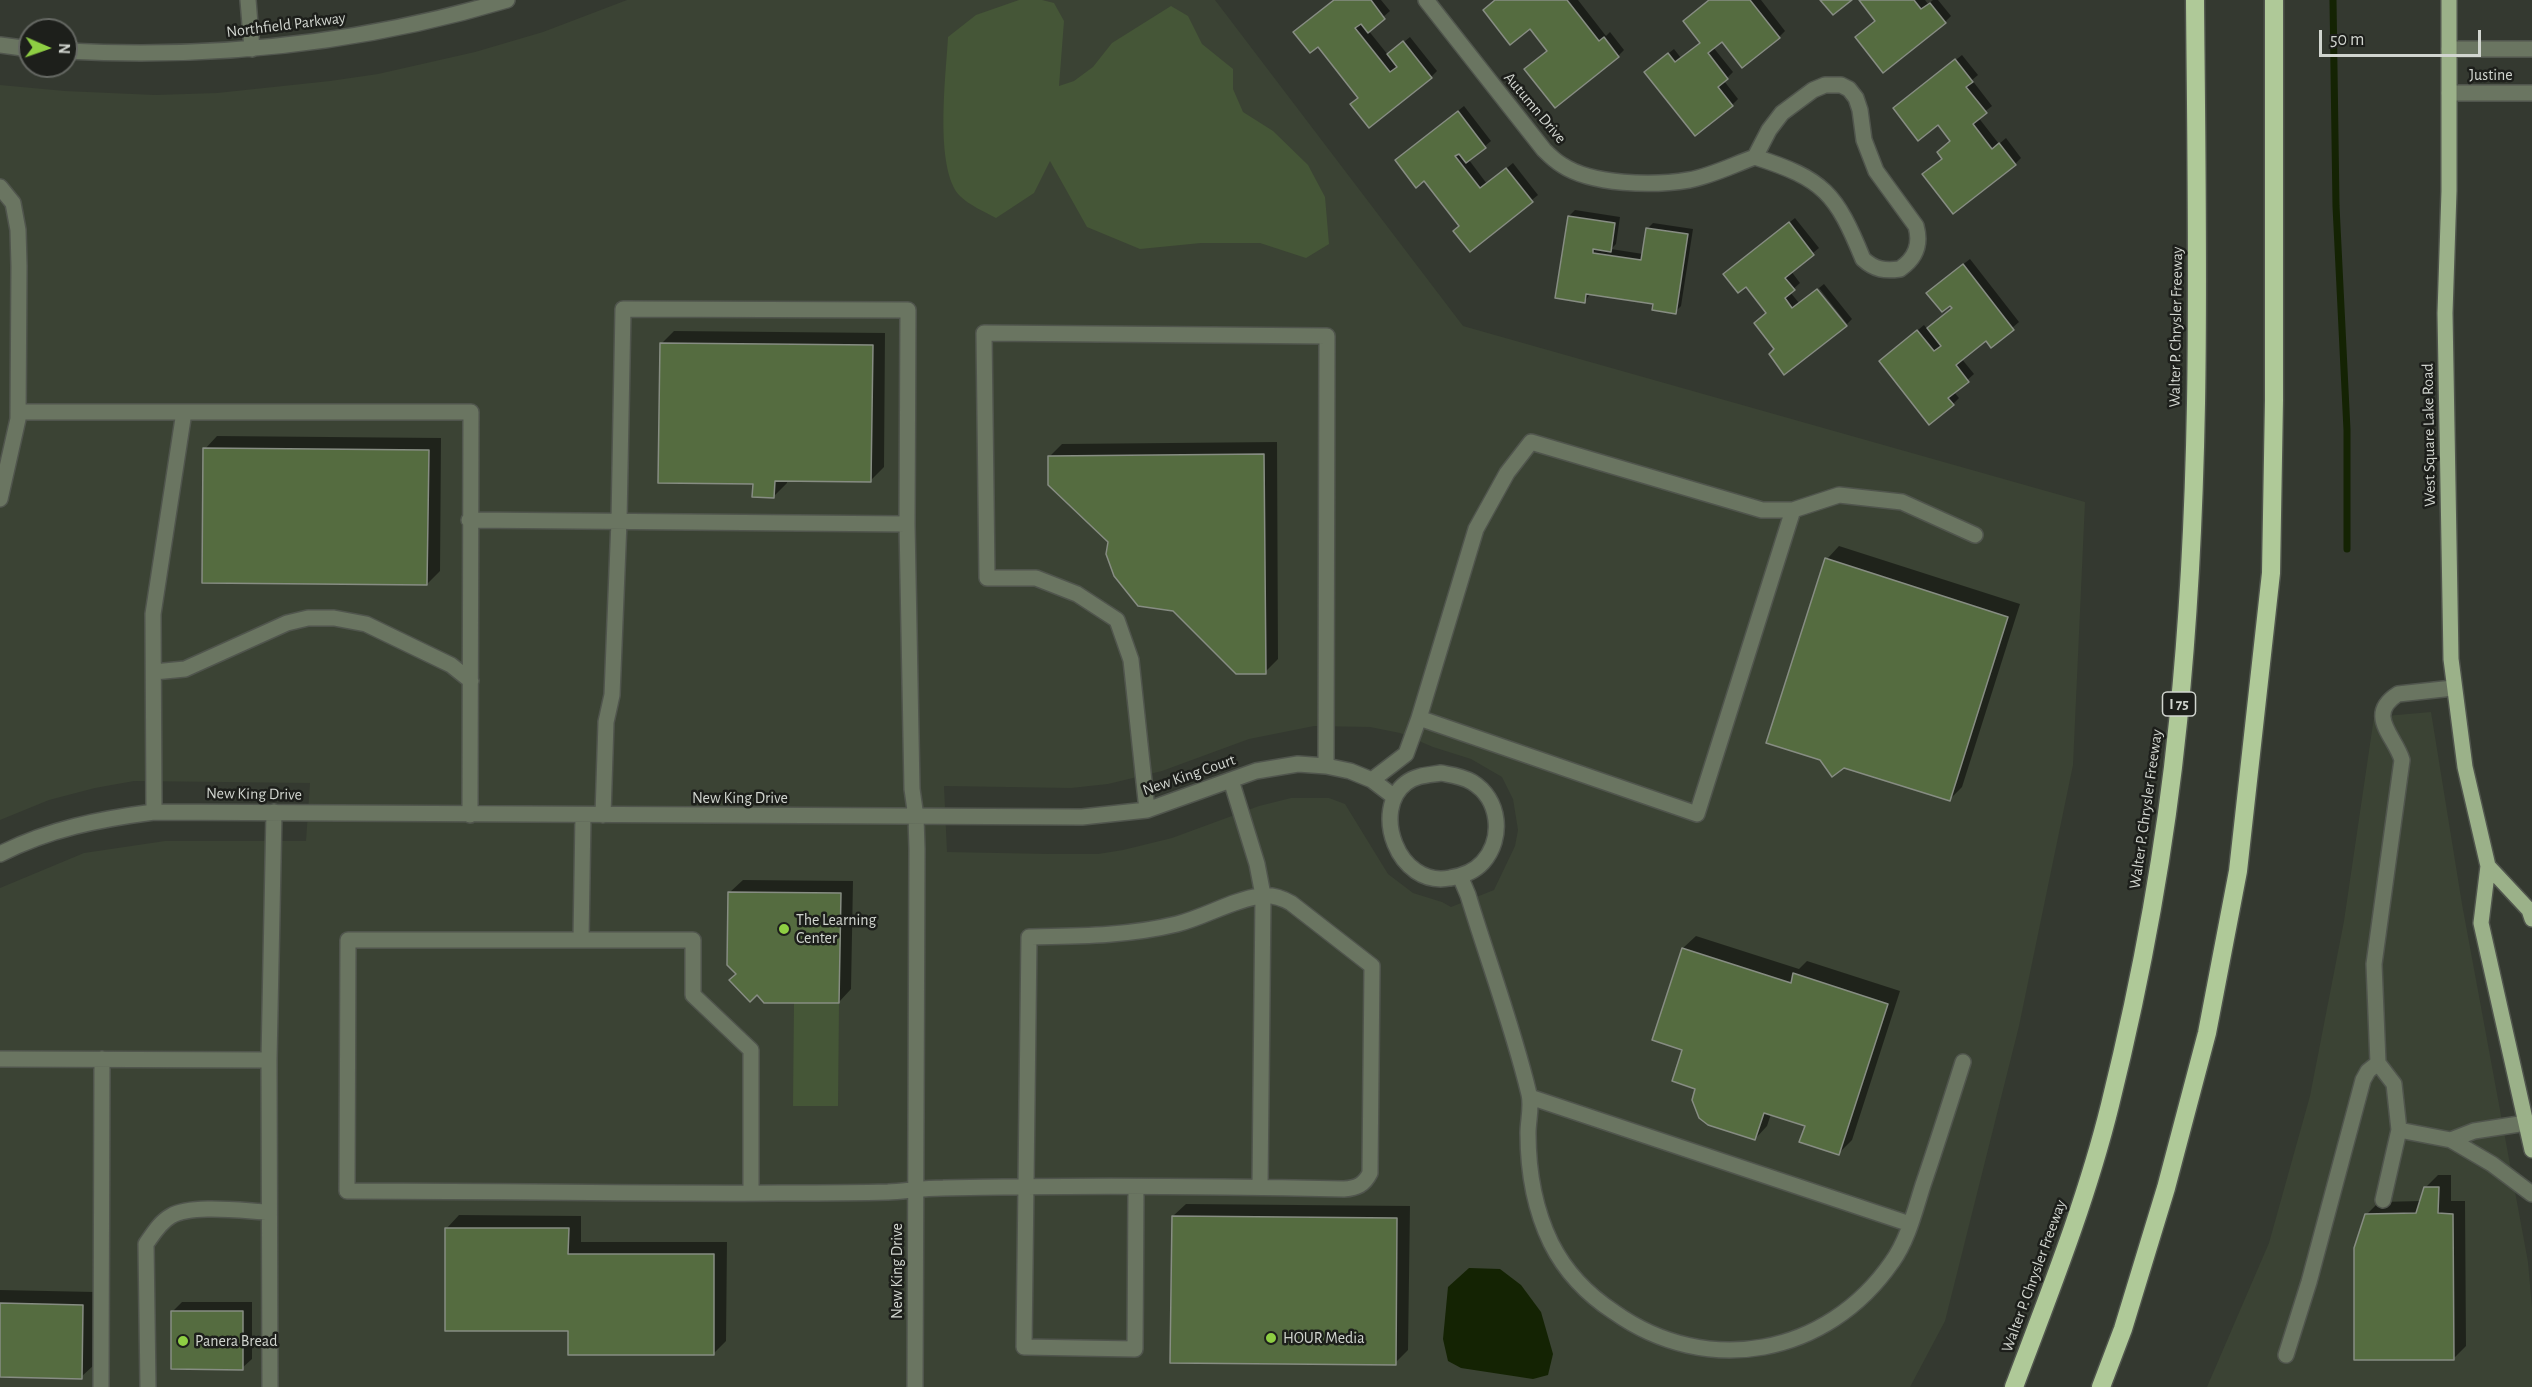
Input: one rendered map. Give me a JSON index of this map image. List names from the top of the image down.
{
  "streets": {
    "highway": ["Walter P. Chrysler Freeway", "I 75"],
    "main road": ["West Square Lake Road"],
    "street": [
      "Northfield Parkway",
      "Justine",
      "Autumn Drive",
      "New King Court",
      "New King Drive"
    ]
  },
  "crossings": [
    ["Justine", "West Square Lake Road"],
    ["New King Court", "New King Drive"]
  ],
  "places": ["The Learning Center", "HOUR Media", "Panera Bread"],
  "scale_bar": "50 m",
  "north": "right"
}
